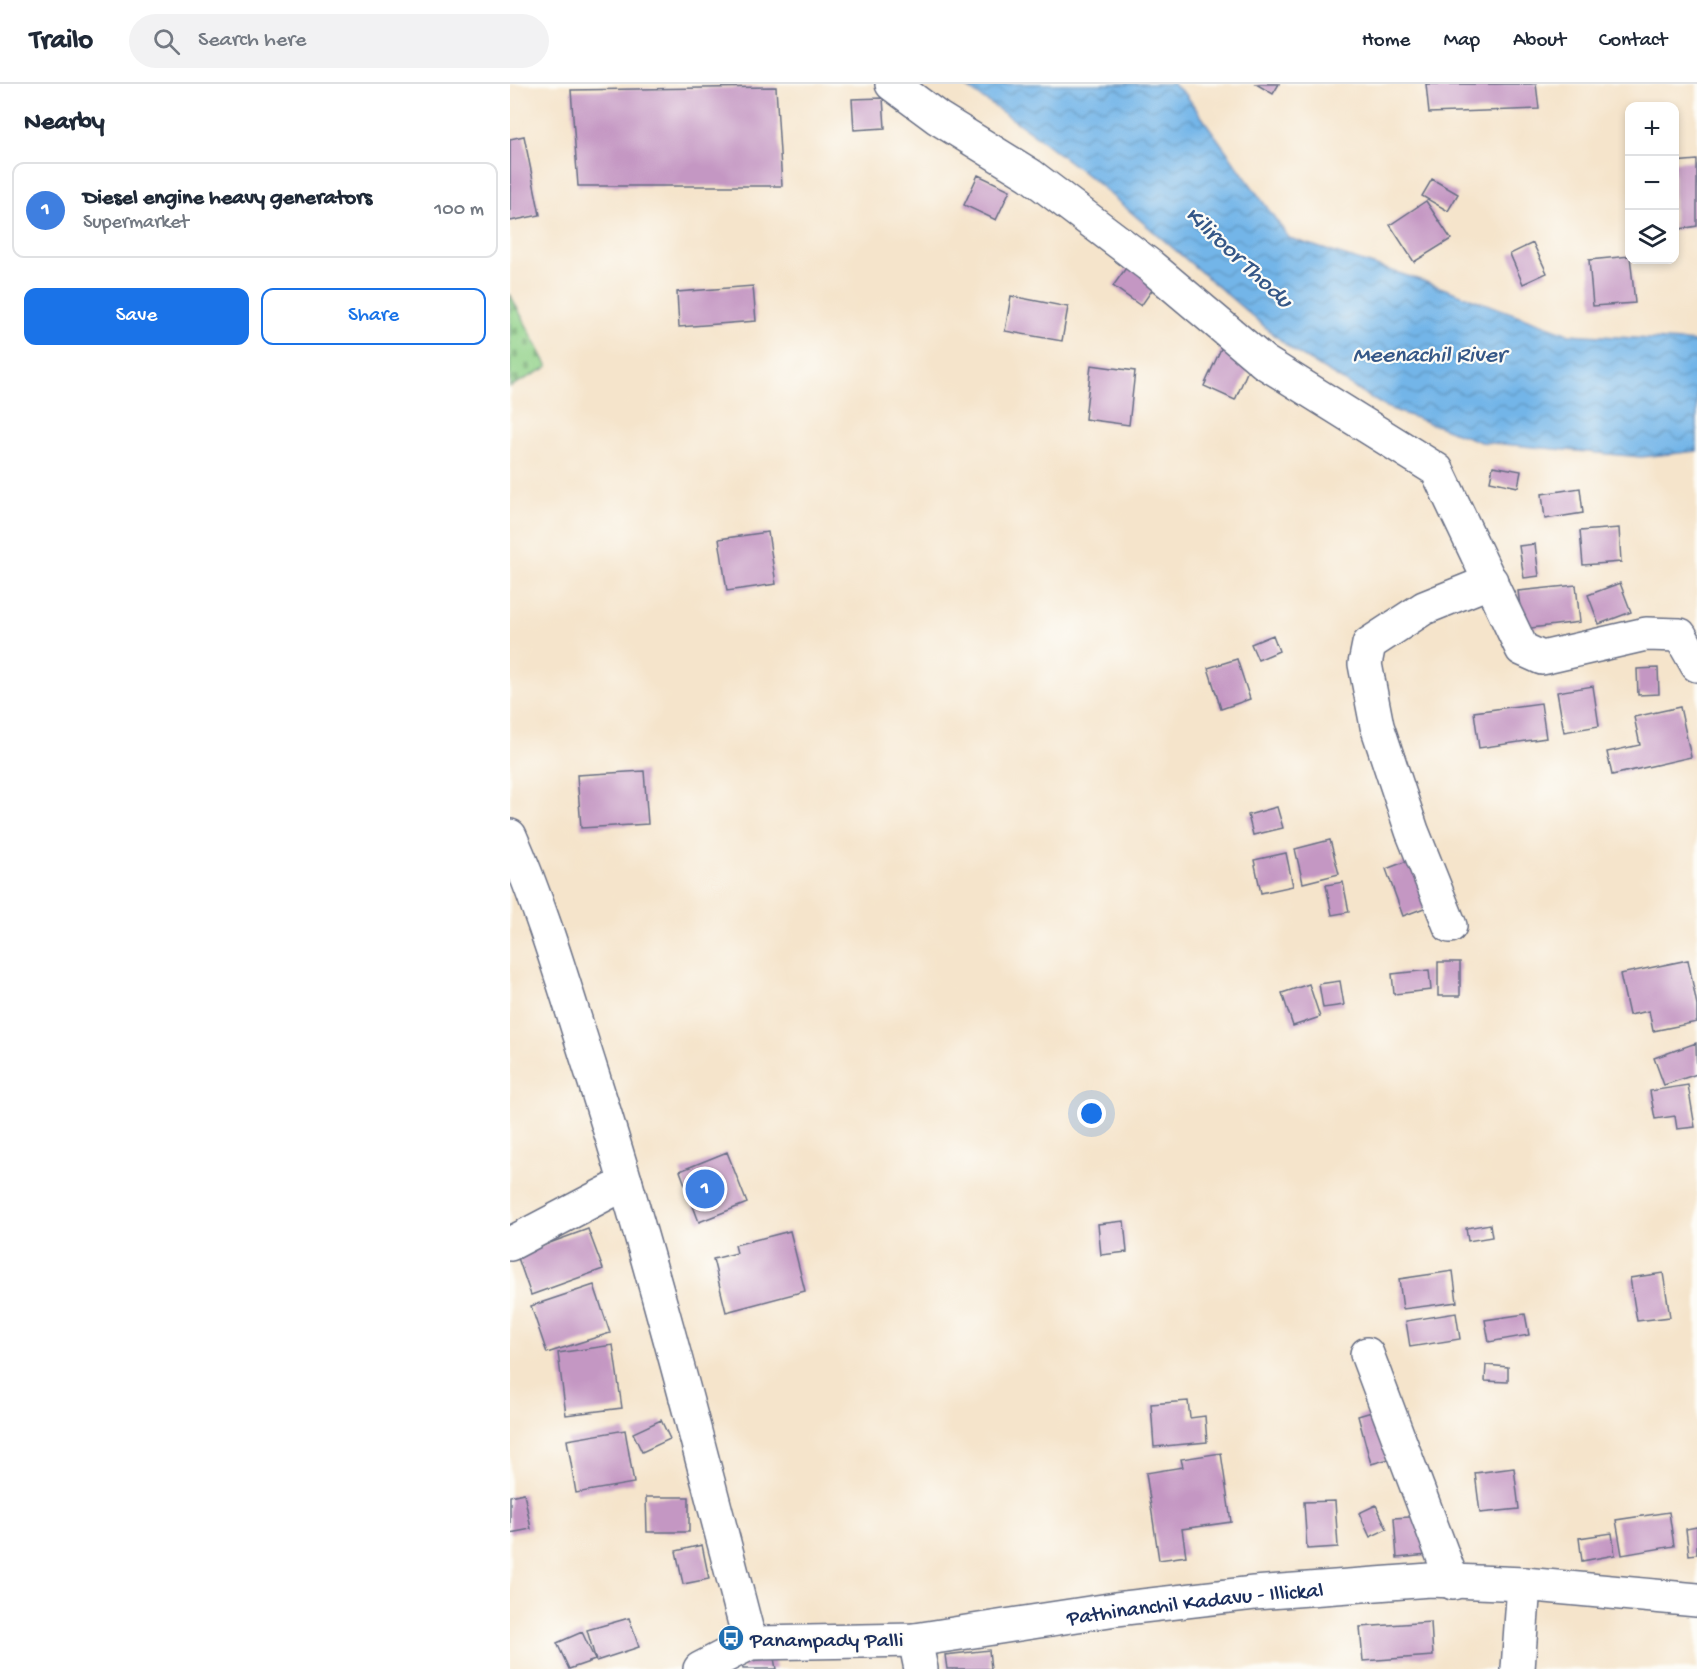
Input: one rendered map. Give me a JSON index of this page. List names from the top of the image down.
{
  "streets": {
    "street": ["Pathinanchil Kadavu - Illickal"]
  },
  "water": ["Kiliroor Thodu", "Meenachil River"],
  "places": {
    "bus stop": ["Panampady Palli"]
  },
  "page": {
    "header": "Trailo",
    "search": "Search here",
    "nav": [
      "Home",
      "Map",
      "About",
      "Contact"
    ],
    "heading": "Nearby",
    "map_buttons": ["+", "−"],
    "list": [
      {
        "mark": "1",
        "name": "Diesel engine heavy generators",
        "note": "Supermarket",
        "value": "100 m"
      }
    ],
    "buttons": ["Save", "Share"],
    "pins": "1"
  }
}
